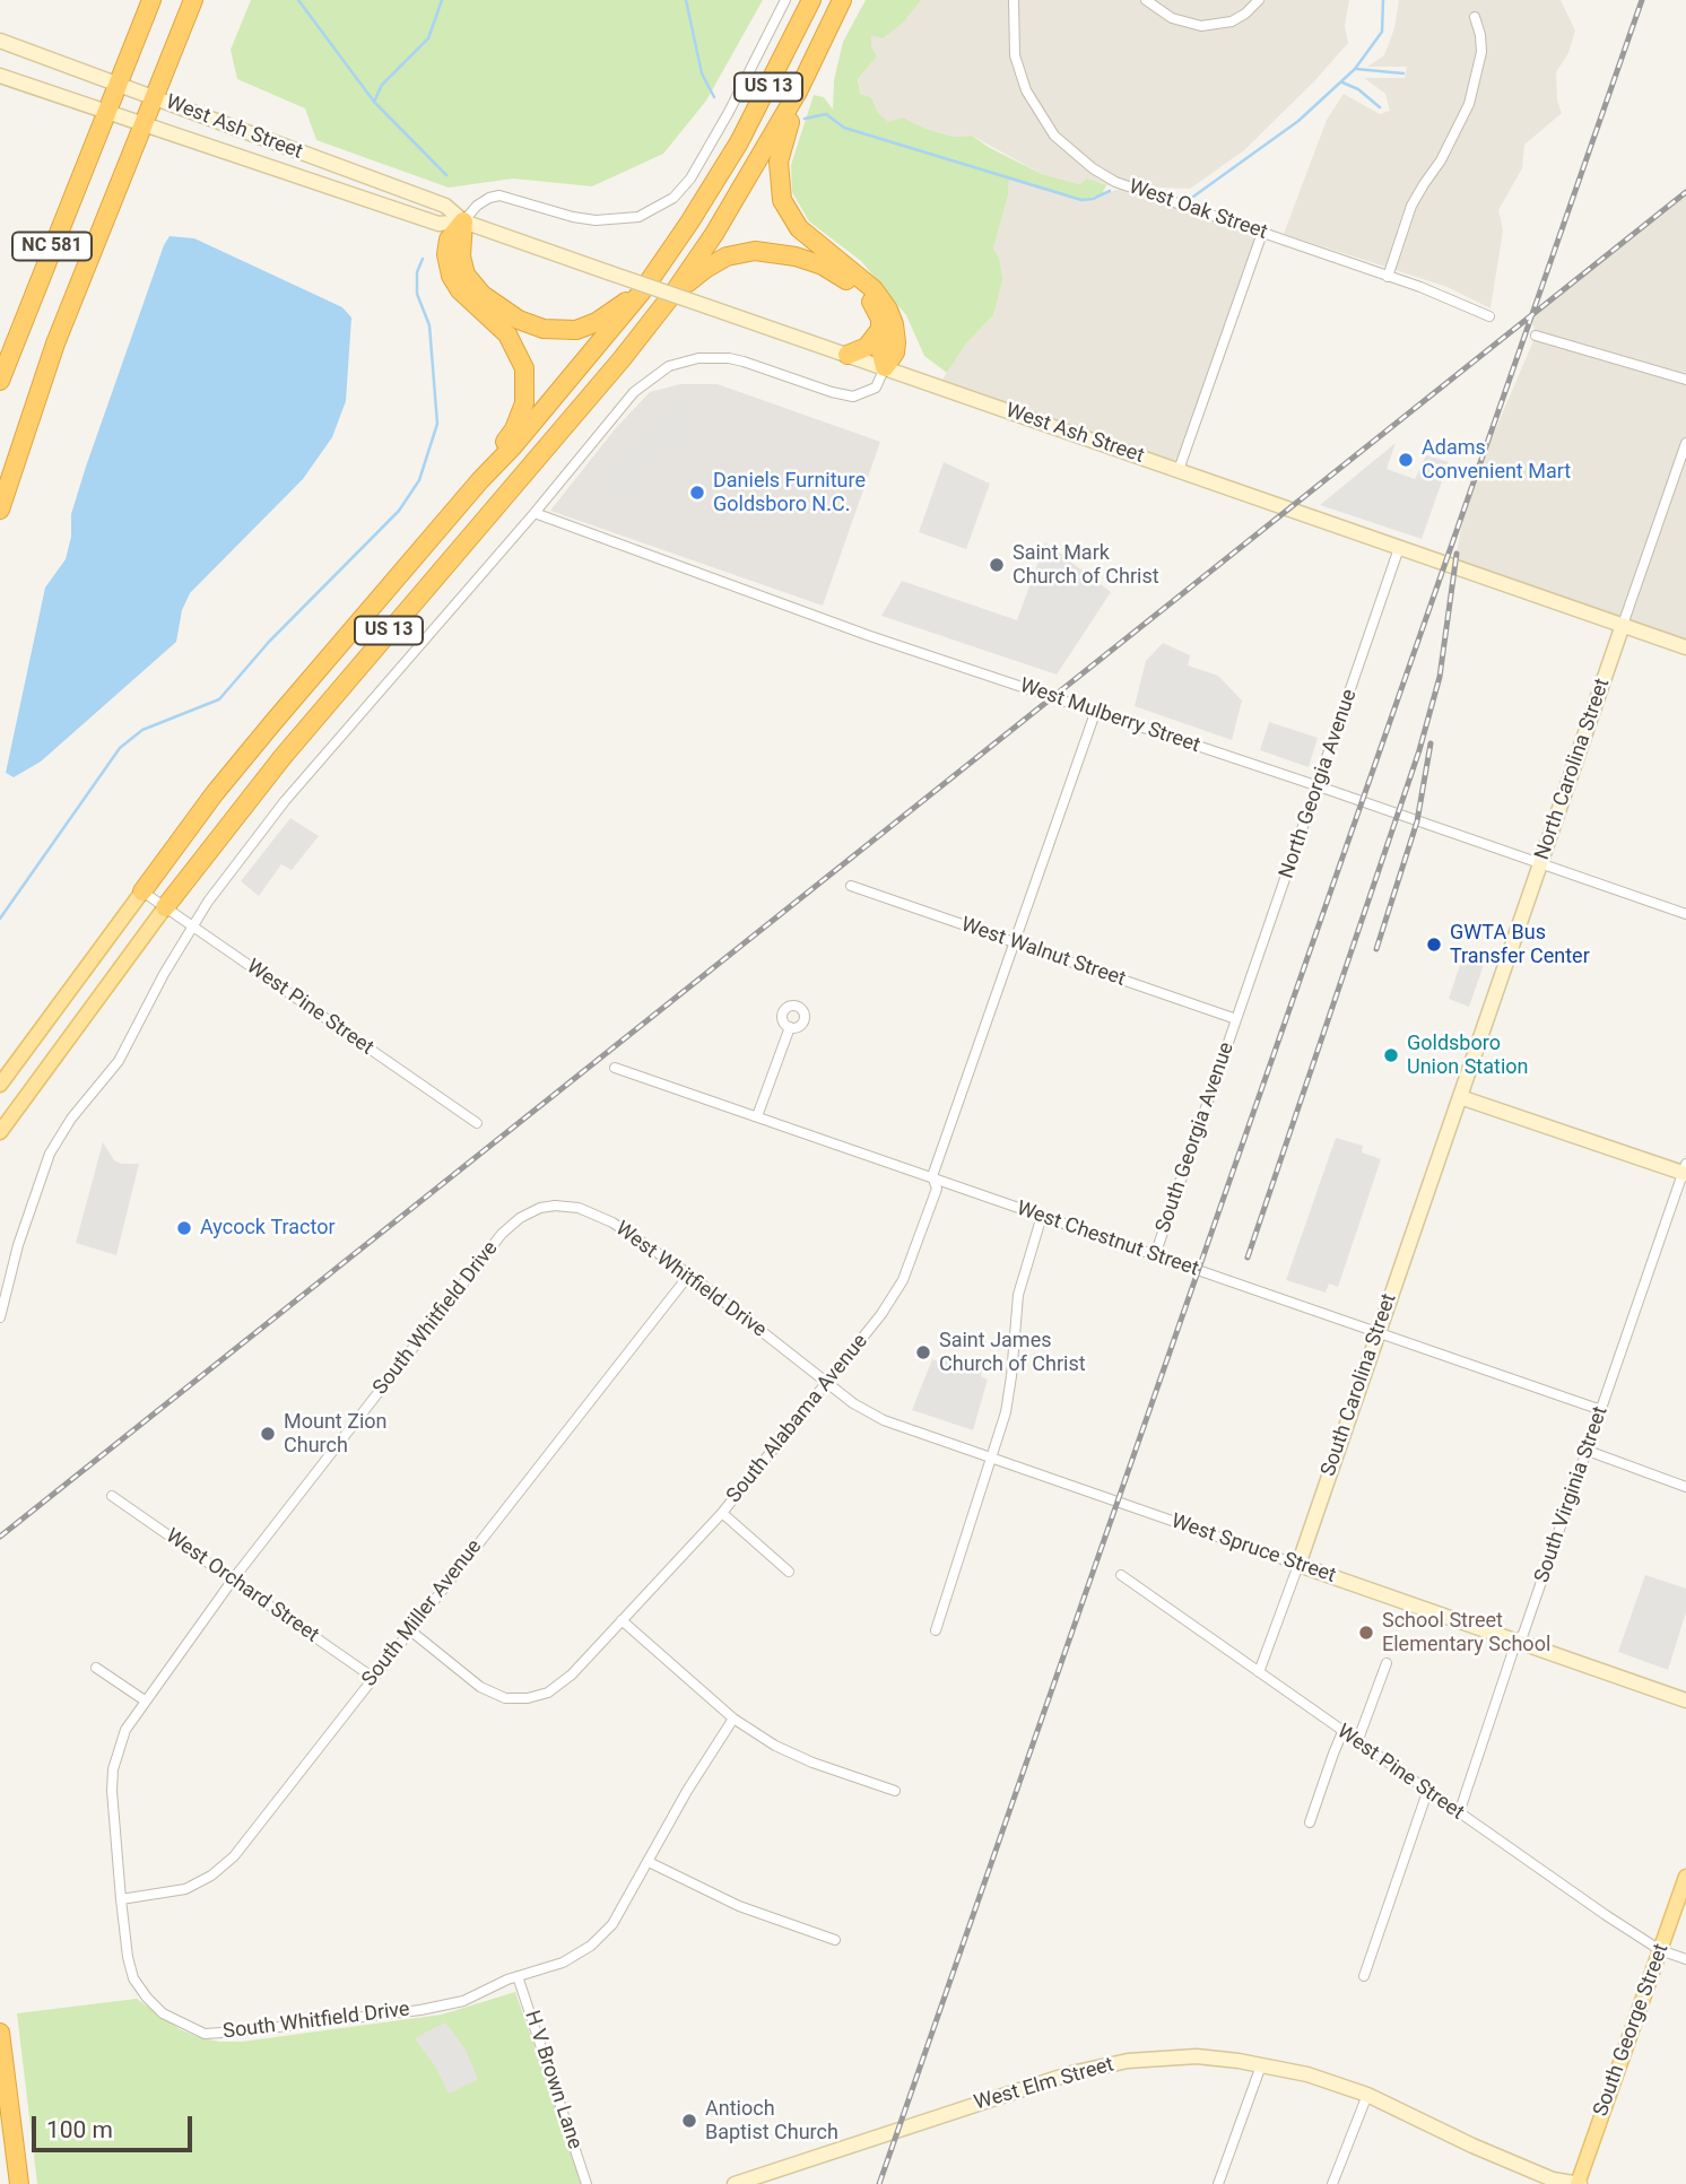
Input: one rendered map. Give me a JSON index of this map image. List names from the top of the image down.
{
  "streets": {
    "highway": ["US 13", "NC 581"],
    "main road": ["South George Street"],
    "street": [
      "West Ash Street",
      "West Oak Street",
      "West Mulberry Street",
      "North Carolina Street",
      "North Georgia Avenue",
      "West Walnut Street",
      "West Pine Street",
      "South Georgia Avenue",
      "West Chestnut Street",
      "West Whitfield Drive",
      "South Whitfield Drive",
      "South Carolina Street",
      "South Alabama Avenue",
      "South Virginia Street",
      "West Spruce Street",
      "West Orchard Street",
      "South Miller Avenue",
      "H V Brown Lane",
      "West Elm Street"
    ]
  },
  "crossings": [
    ["US 13", "West Pine Street"],
    ["West Ash Street", "NC 581"],
    ["West Ash Street", "North Carolina Street"],
    ["West Ash Street", "North Georgia Avenue"],
    ["West Mulberry Street", "North Carolina Street"],
    ["West Mulberry Street", "North Georgia Avenue"],
    ["West Mulberry Street", "South Alabama Avenue"],
    ["North Carolina Street", "South Carolina Street"],
    ["North Georgia Avenue", "West Walnut Street"],
    ["North Georgia Avenue", "South Georgia Avenue"],
    ["West Walnut Street", "South Georgia Avenue"],
    ["West Walnut Street", "South Alabama Avenue"],
    ["West Pine Street", "South Carolina Street"],
    ["West Pine Street", "South Virginia Street"],
    ["West Pine Street", "South George Street"],
    ["South Georgia Avenue", "West Chestnut Street"],
    ["West Chestnut Street", "South Carolina Street"],
    ["West Chestnut Street", "South Alabama Avenue"],
    ["West Chestnut Street", "South Virginia Street"],
    ["West Whitfield Drive", "South Whitfield Drive"],
    ["West Whitfield Drive", "South Alabama Avenue"],
    ["West Whitfield Drive", "West Spruce Street"],
    ["West Whitfield Drive", "South Miller Avenue"],
    ["South Whitfield Drive", "West Orchard Street"],
    ["South Whitfield Drive", "South Miller Avenue"],
    ["South Whitfield Drive", "H V Brown Lane"],
    ["South Carolina Street", "West Spruce Street"],
    ["South Alabama Avenue", "West Spruce Street"],
    ["South Alabama Avenue", "South Miller Avenue"],
    ["South Virginia Street", "West Spruce Street"],
    ["West Orchard Street", "South Miller Avenue"],
    ["South George Street", "West Elm Street"]
  ],
  "places": [
    "Adams Convenient Mart",
    "Daniels Furniture Goldsboro N.C.",
    "Saint Mark Church of Christ",
    "GWTA Bus Transfer Center",
    "Goldsboro Union Station",
    "Aycock Tractor",
    "Saint James Church of Christ",
    "Mount Zion Church",
    "School Street Elementary School",
    "Antioch Baptist Church"
  ],
  "scale_bar": "100 m"
}
